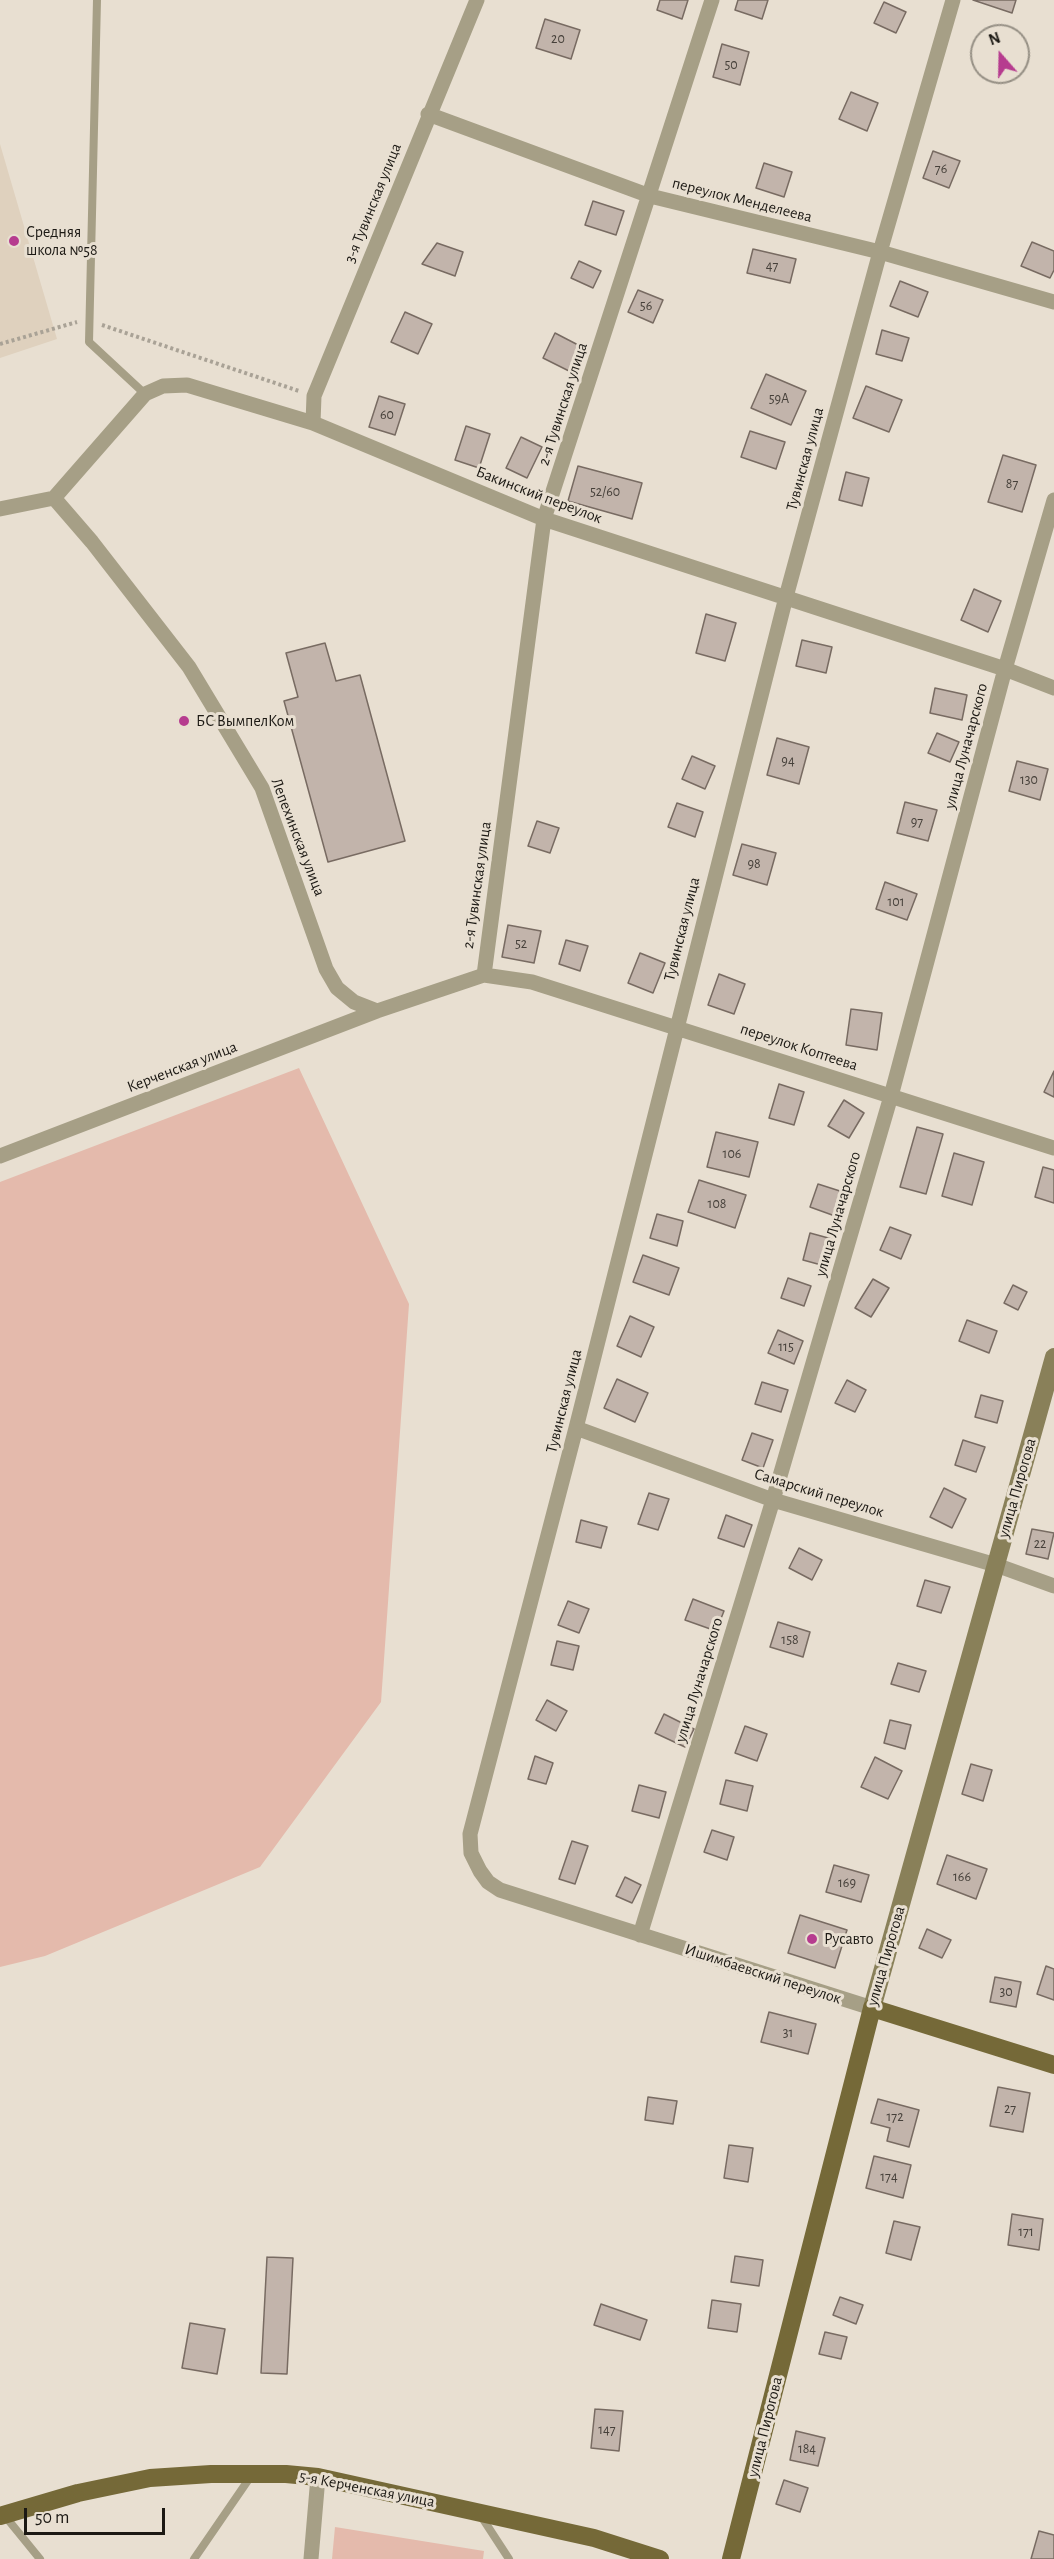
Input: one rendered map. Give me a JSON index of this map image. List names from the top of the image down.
{
  "streets": {
    "main road": ["улица Пирогова", "Ишимбаевский переулок", "5-я Керченская улица"],
    "street": [
      "переулок Менделеева",
      "3-я Тувинская улица",
      "2-я Тувинская улица",
      "Тувинская улица",
      "Бакинский переулок",
      "улица Луначарского",
      "Лепехинская улица",
      "переулок Коптеева",
      "Керченская улица",
      "Самарский переулок"
    ]
  },
  "crossings": [
    ["переулок Менделеева", "3-я Тувинская улица"],
    ["переулок Менделеева", "2-я Тувинская улица"],
    ["переулок Менделеева", "Тувинская улица"],
    ["3-я Тувинская улица", "Бакинский переулок"],
    ["2-я Тувинская улица", "Бакинский переулок"],
    ["2-я Тувинская улица", "переулок Коптеева"],
    ["Тувинская улица", "Бакинский переулок"],
    ["Тувинская улица", "переулок Коптеева"],
    ["Тувинская улица", "Самарский переулок"],
    ["Тувинская улица", "Ишимбаевский переулок"],
    ["Бакинский переулок", "улица Луначарского"],
    ["улица Луначарского", "переулок Коптеева"],
    ["улица Луначарского", "Самарский переулок"],
    ["улица Луначарского", "Ишимбаевский переулок"],
    ["Лепехинская улица", "Керченская улица"],
    ["улица Пирогова", "Самарский переулок"],
    ["улица Пирогова", "Ишимбаевский переулок"]
  ],
  "places": ["Средняя школа №58", "БС ВымпелКом", "Русавто"],
  "house_numbers": [
    "20",
    "50",
    "76",
    "47",
    "56",
    "59А",
    "60",
    "87",
    "52/60",
    "94",
    "130",
    "97",
    "98",
    "101",
    "52",
    "106",
    "108",
    "115",
    "22",
    "158",
    "166",
    "169",
    "30",
    "31",
    "27",
    "172",
    "174",
    "171",
    "147",
    "184"
  ],
  "scale_bar": "50 m",
  "north": "top"
}
